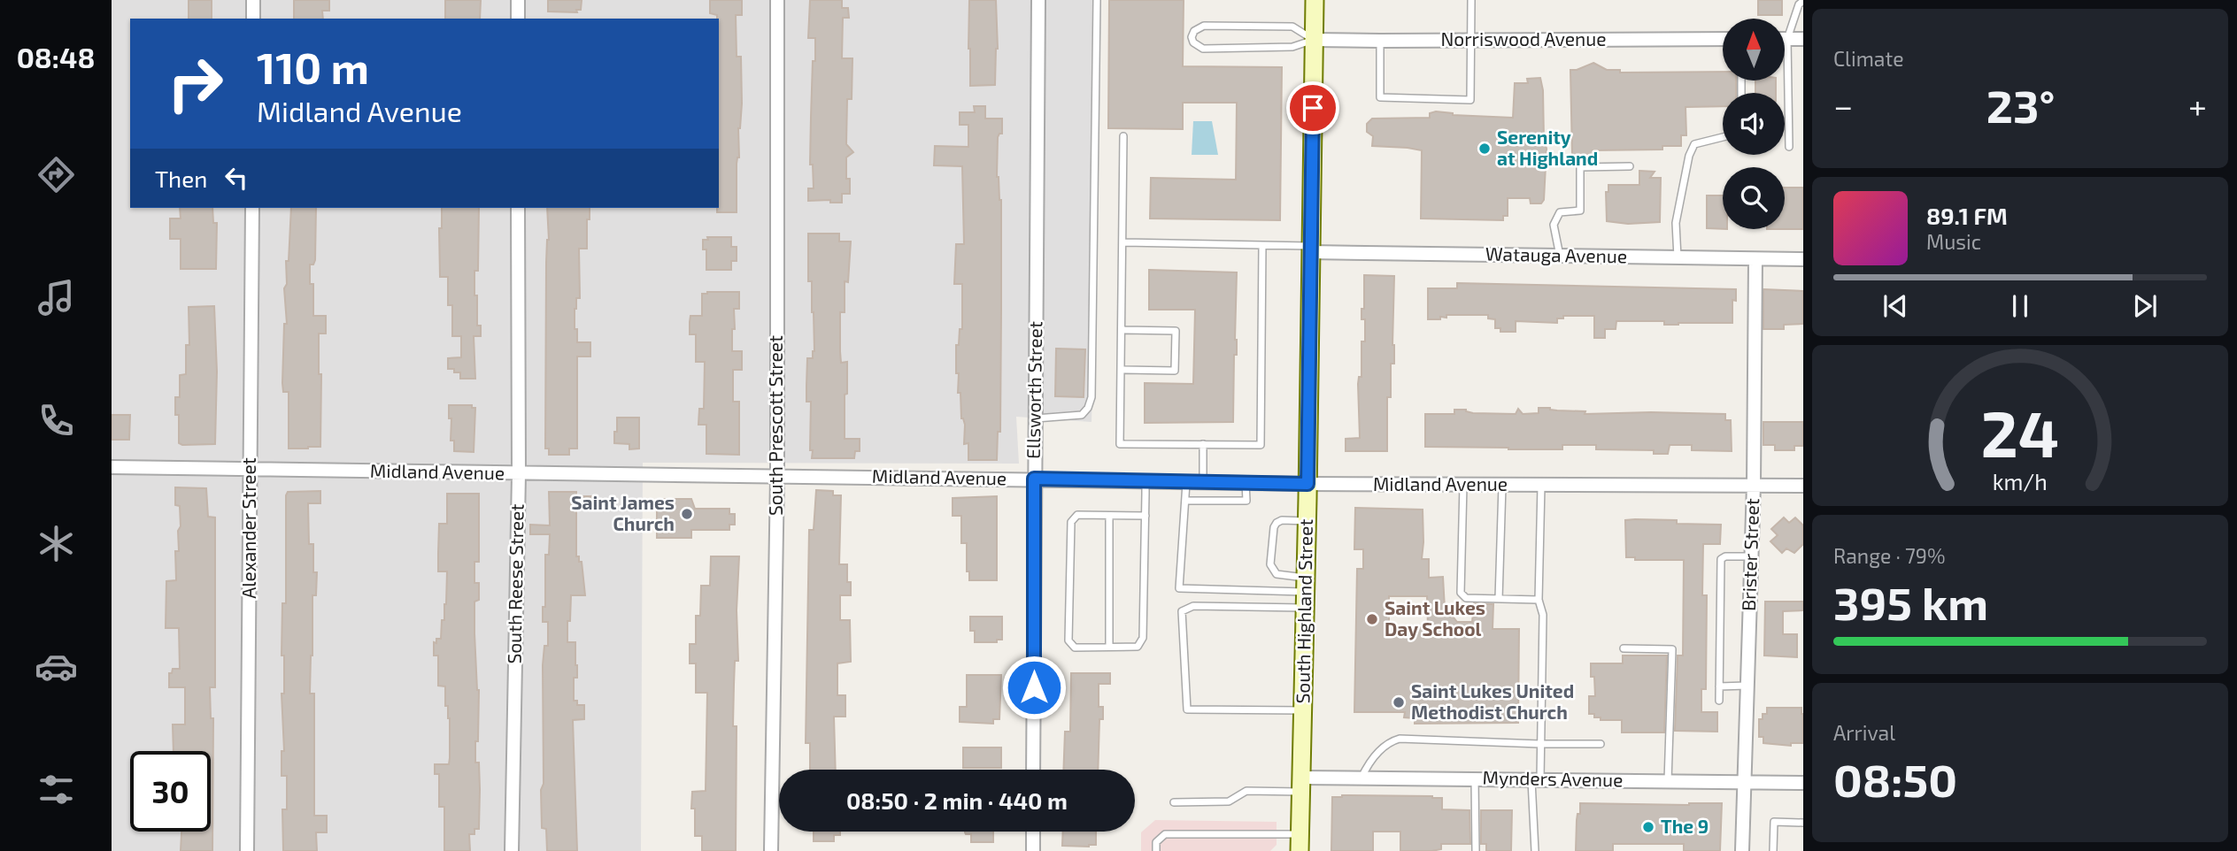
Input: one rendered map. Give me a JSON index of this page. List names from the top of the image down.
{
  "streets": {
    "main road": ["South Highland Street"],
    "street": [
      "Norriswood Avenue",
      "Watauga Avenue",
      "Ellsworth Street",
      "South Prescott Street",
      "Midland Avenue",
      "Alexander Street",
      "Brister Street",
      "South Reese Street",
      "Mynders Avenue"
    ]
  },
  "crossings": [
    ["Norriswood Avenue", "South Highland Street"],
    ["Watauga Avenue", "Brister Street"],
    ["Watauga Avenue", "South Highland Street"],
    ["Ellsworth Street", "Midland Avenue"],
    ["South Prescott Street", "Midland Avenue"],
    ["Midland Avenue", "Alexander Street"],
    ["Midland Avenue", "Brister Street"],
    ["Midland Avenue", "South Reese Street"],
    ["Midland Avenue", "South Highland Street"],
    ["Brister Street", "Mynders Avenue"],
    ["South Highland Street", "Mynders Avenue"]
  ],
  "places": [
    "Serenity at Highland",
    "Saint James Church",
    "Saint Lukes Day School",
    "Saint Lukes United Methodist Church",
    "The 9"
  ],
  "north": "top",
  "page": {
    "tabs": "08:48",
    "tile": [
      "Climate",
      ["Range · 79%", "395 km"],
      ["Arrival", "08:50"]
    ],
    "turn": ["110 m", "Midland Avenue"],
    "heat": ["−", "23°", "+"],
    "then": "Then",
    "song": ["89.1 FM", "Music"],
    "limit": "30",
    "trip": "08:50 · 2 min · 440 m",
    "gauge": ["24", "km/h"]
  }
}
